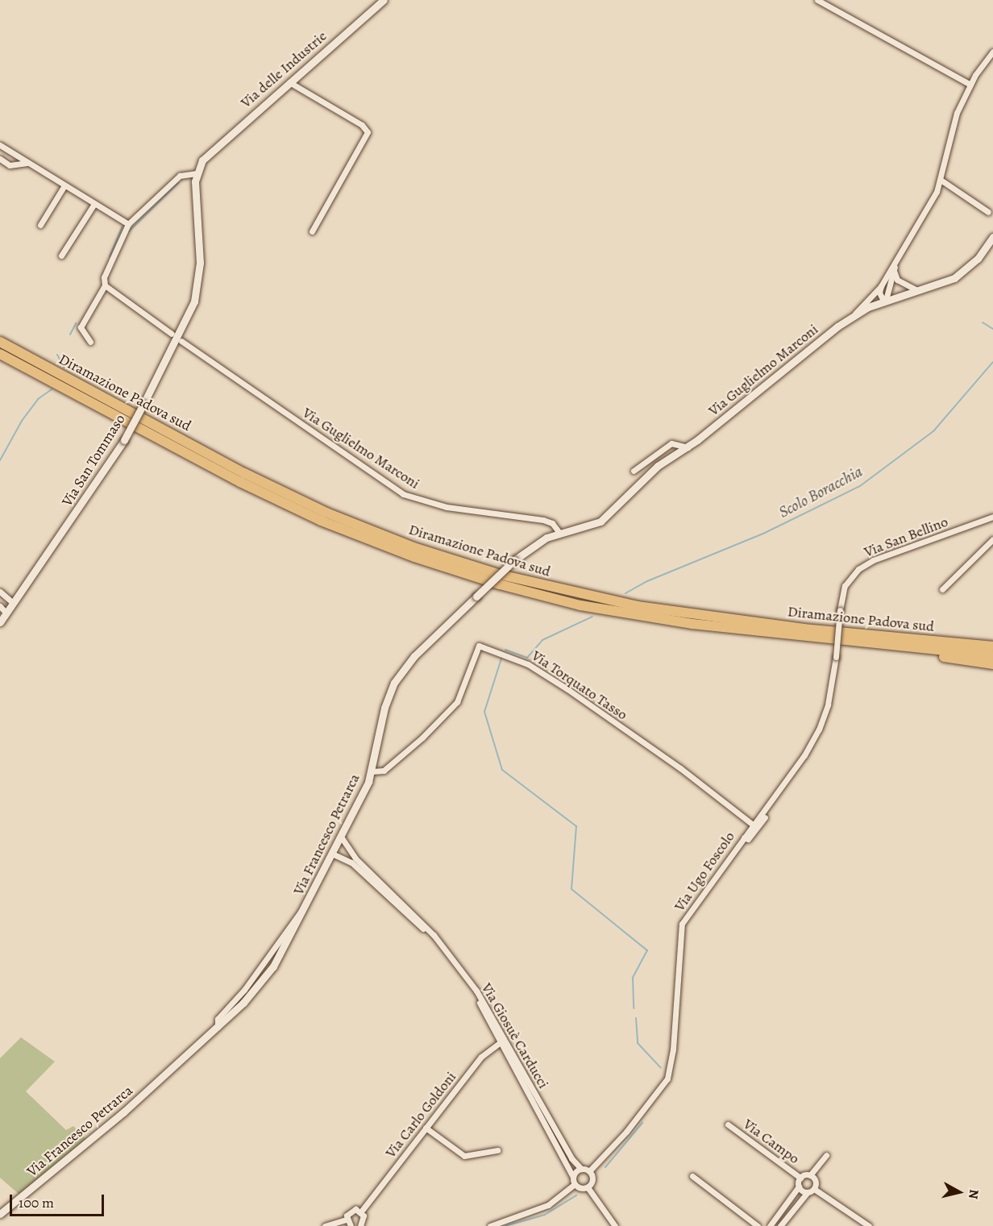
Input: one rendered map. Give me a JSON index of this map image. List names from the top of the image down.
{
  "streets": {
    "highway": ["Diramazione Padova sud"],
    "street": [
      "Via delle Industrie",
      "Via Guglielmo Marconi",
      "Via San Tommaso",
      "Via San Bellino",
      "Via Torquato Tasso",
      "Via Francesco Petrarca",
      "Via Ugo Foscolo",
      "Via Giosuè Carducci",
      "Via Carlo Goldoni",
      "Via Campo"
    ]
  },
  "crossings": [
    ["Via delle Industrie", "Via San Tommaso"],
    ["Via Guglielmo Marconi", "Via Francesco Petrarca"],
    ["Via San Bellino", "Via Ugo Foscolo"],
    ["Via Torquato Tasso", "Via Francesco Petrarca"],
    ["Via Torquato Tasso", "Via Ugo Foscolo"],
    ["Via Francesco Petrarca", "Via Giosuè Carducci"],
    ["Via Ugo Foscolo", "Via Giosuè Carducci"],
    ["Via Giosuè Carducci", "Via Carlo Goldoni"]
  ],
  "water": ["Scolo Boracchia"],
  "scale_bar": "100 m",
  "north": "right"
}
